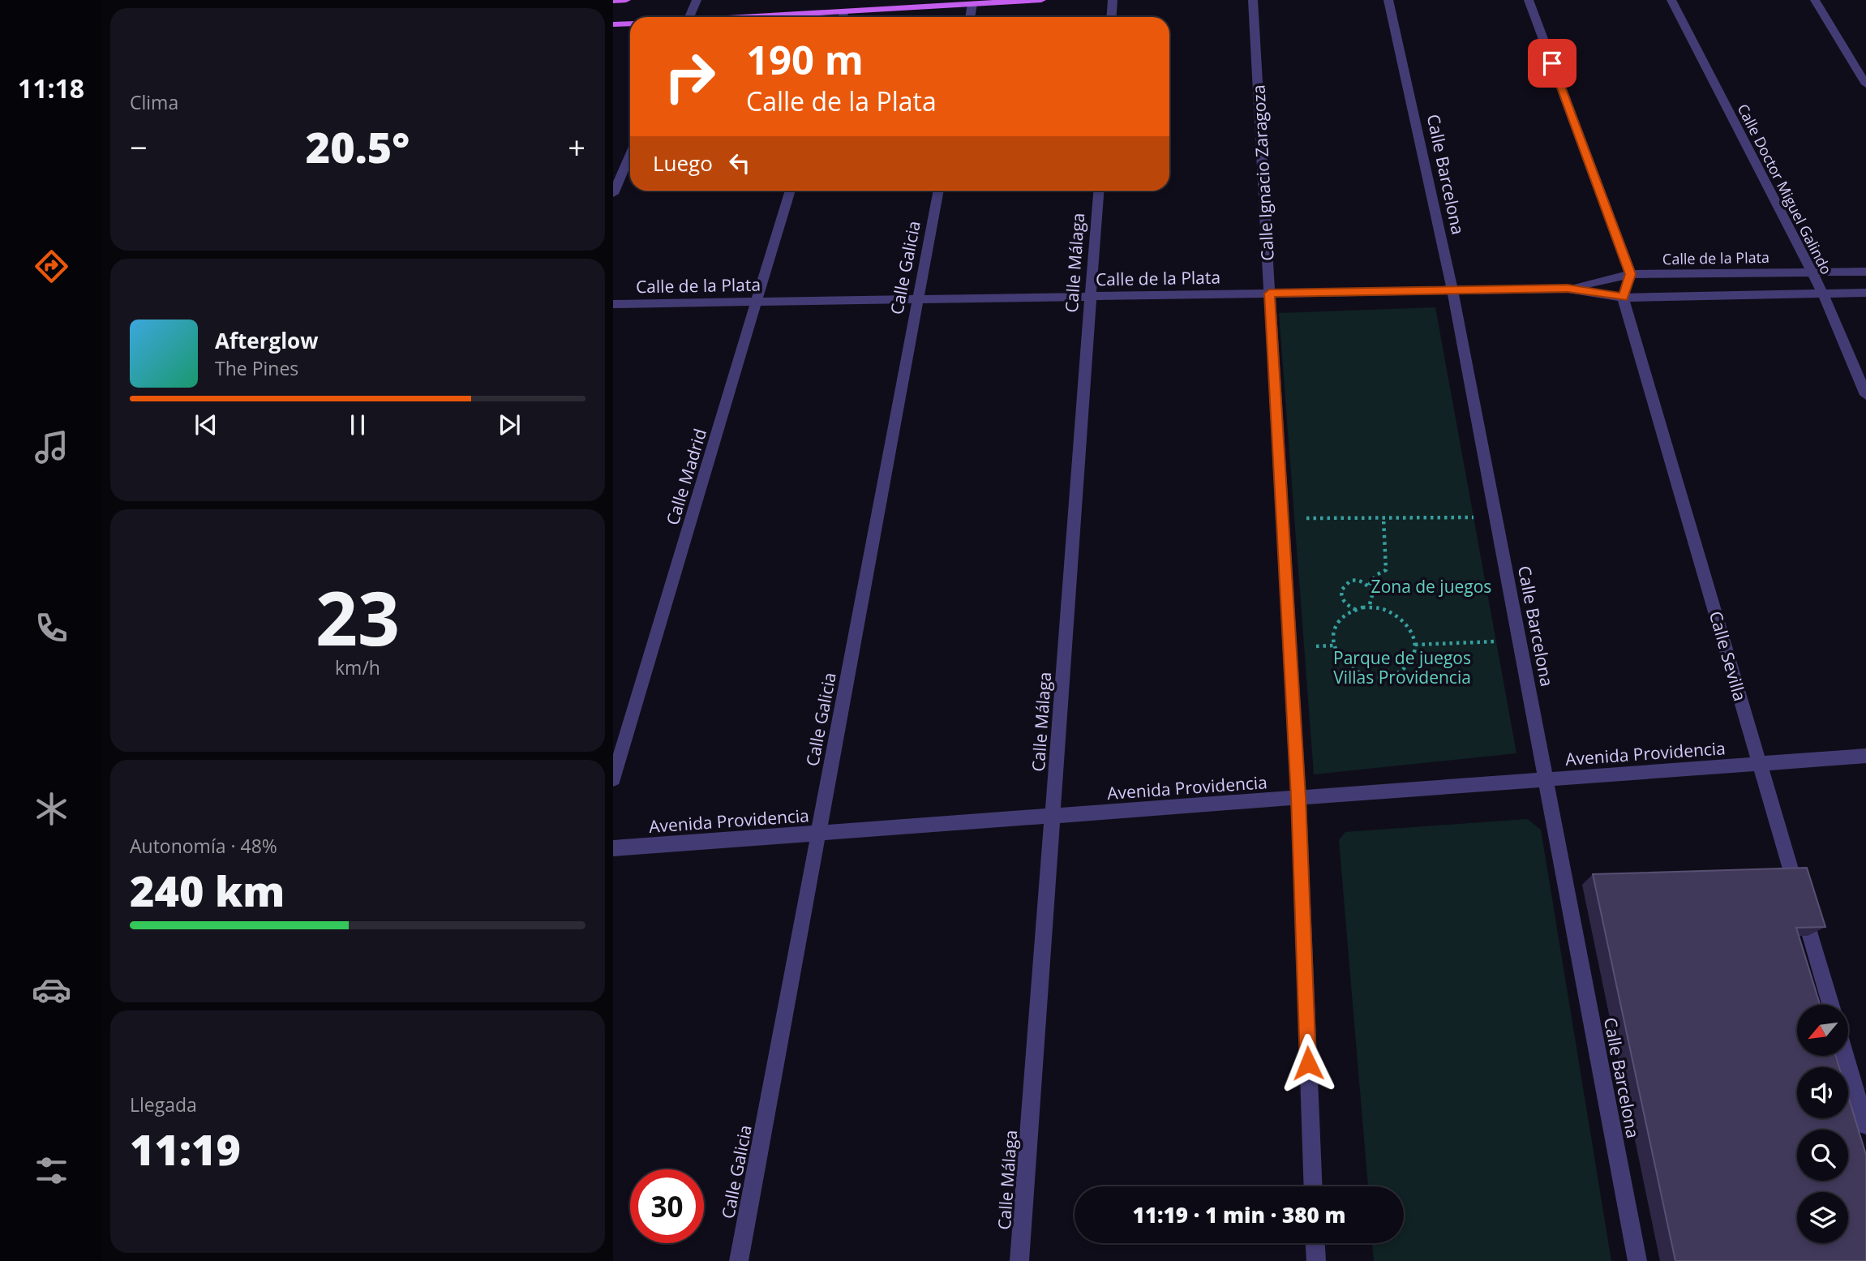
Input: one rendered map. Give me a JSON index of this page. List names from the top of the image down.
{
  "streets": {
    "street": [
      "Calle Ignacio Zaragoza",
      "Calle Barcelona",
      "Calle Doctor Miguel Galindo",
      "Calle de la Plata",
      "Calle Málaga",
      "Calle Galicia",
      "Calle Madrid",
      "Calle Sevilla",
      "Avenida Providencia"
    ]
  },
  "crossings": [
    ["Calle Ignacio Zaragoza", "Calle de la Plata"],
    ["Calle Ignacio Zaragoza", "Avenida Providencia"],
    ["Calle Barcelona", "Calle de la Plata"],
    ["Calle Barcelona", "Avenida Providencia"],
    ["Calle Doctor Miguel Galindo", "Calle de la Plata"],
    ["Calle de la Plata", "Calle Málaga"],
    ["Calle de la Plata", "Calle Galicia"],
    ["Calle de la Plata", "Calle Madrid"],
    ["Calle de la Plata", "Calle Sevilla"],
    ["Calle Málaga", "Avenida Providencia"],
    ["Calle Galicia", "Avenida Providencia"],
    ["Calle Sevilla", "Avenida Providencia"]
  ],
  "parks": ["Zona de juegos", "Parque de juegos Villas Providencia"],
  "north": "bottom left",
  "page": {
    "tabs": "11:18",
    "tile": [
      "Clima",
      ["23", "km/h"],
      ["Autonomía · 48%", "240 km"],
      ["Llegada", "11:19"]
    ],
    "turn": ["190 m", "Calle de la Plata"],
    "heat": ["−", "20.5°", "+"],
    "then": "Luego",
    "song": ["Afterglow", "The Pines"],
    "limit": "30",
    "trip": "11:19 · 1 min · 380 m"
  }
}
